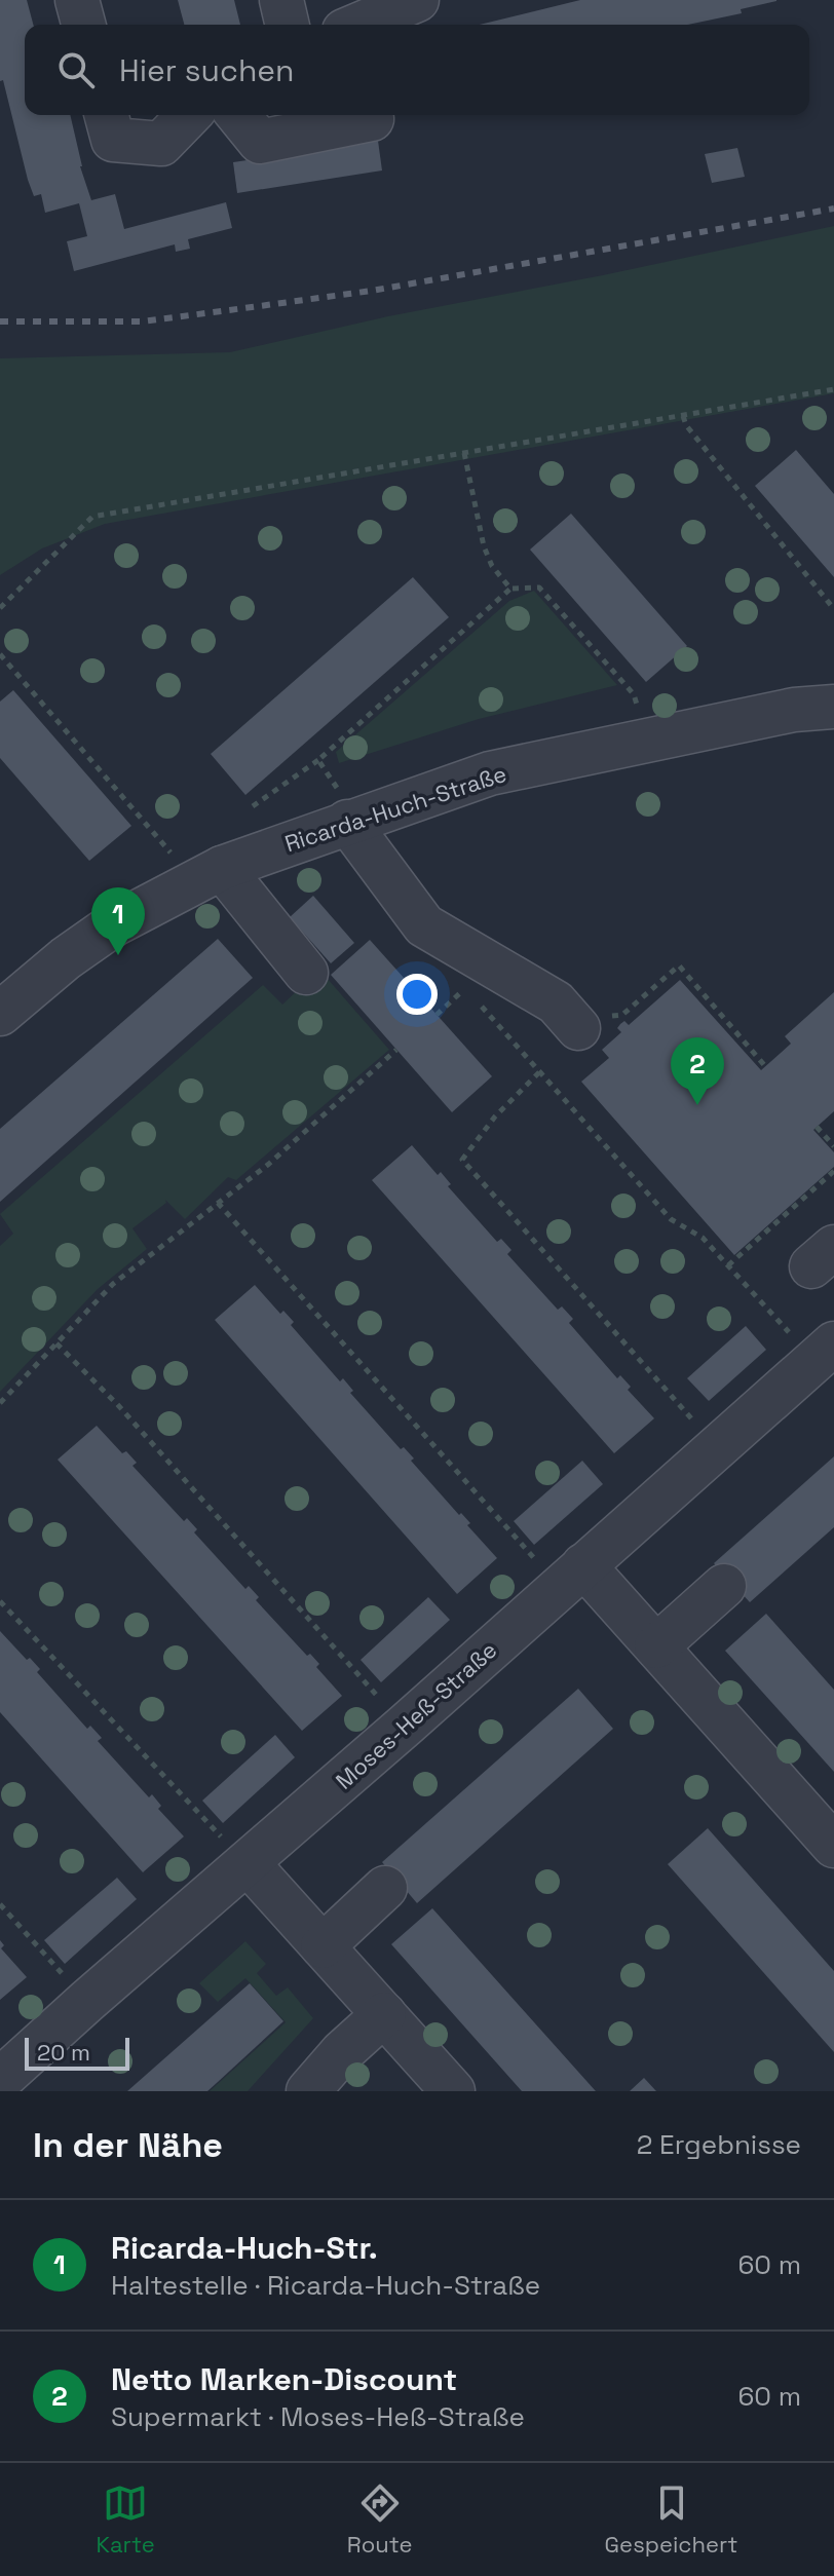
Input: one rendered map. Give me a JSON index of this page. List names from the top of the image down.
{
  "streets": {
    "street": ["Ricarda-Huch-Straße", "Moses-Heß-Straße"]
  },
  "scale_bar": "20 m",
  "page": {
    "search": "Hier suchen",
    "pins": ["1", "2"],
    "scale": "20 m",
    "heading": ["In der Nähe", "2 Ergebnisse"],
    "list": [
      {
        "mark": "1",
        "name": "Ricarda-Huch-Str.",
        "note": "Haltestelle · Ricarda-Huch-Straße",
        "value": "60 m"
      },
      {
        "mark": "2",
        "name": "Netto Marken-Discount",
        "note": "Supermarkt · Moses-Heß-Straße",
        "value": "60 m"
      }
    ],
    "nav": ["Karte", "Route", "Gespeichert"]
  }
}
